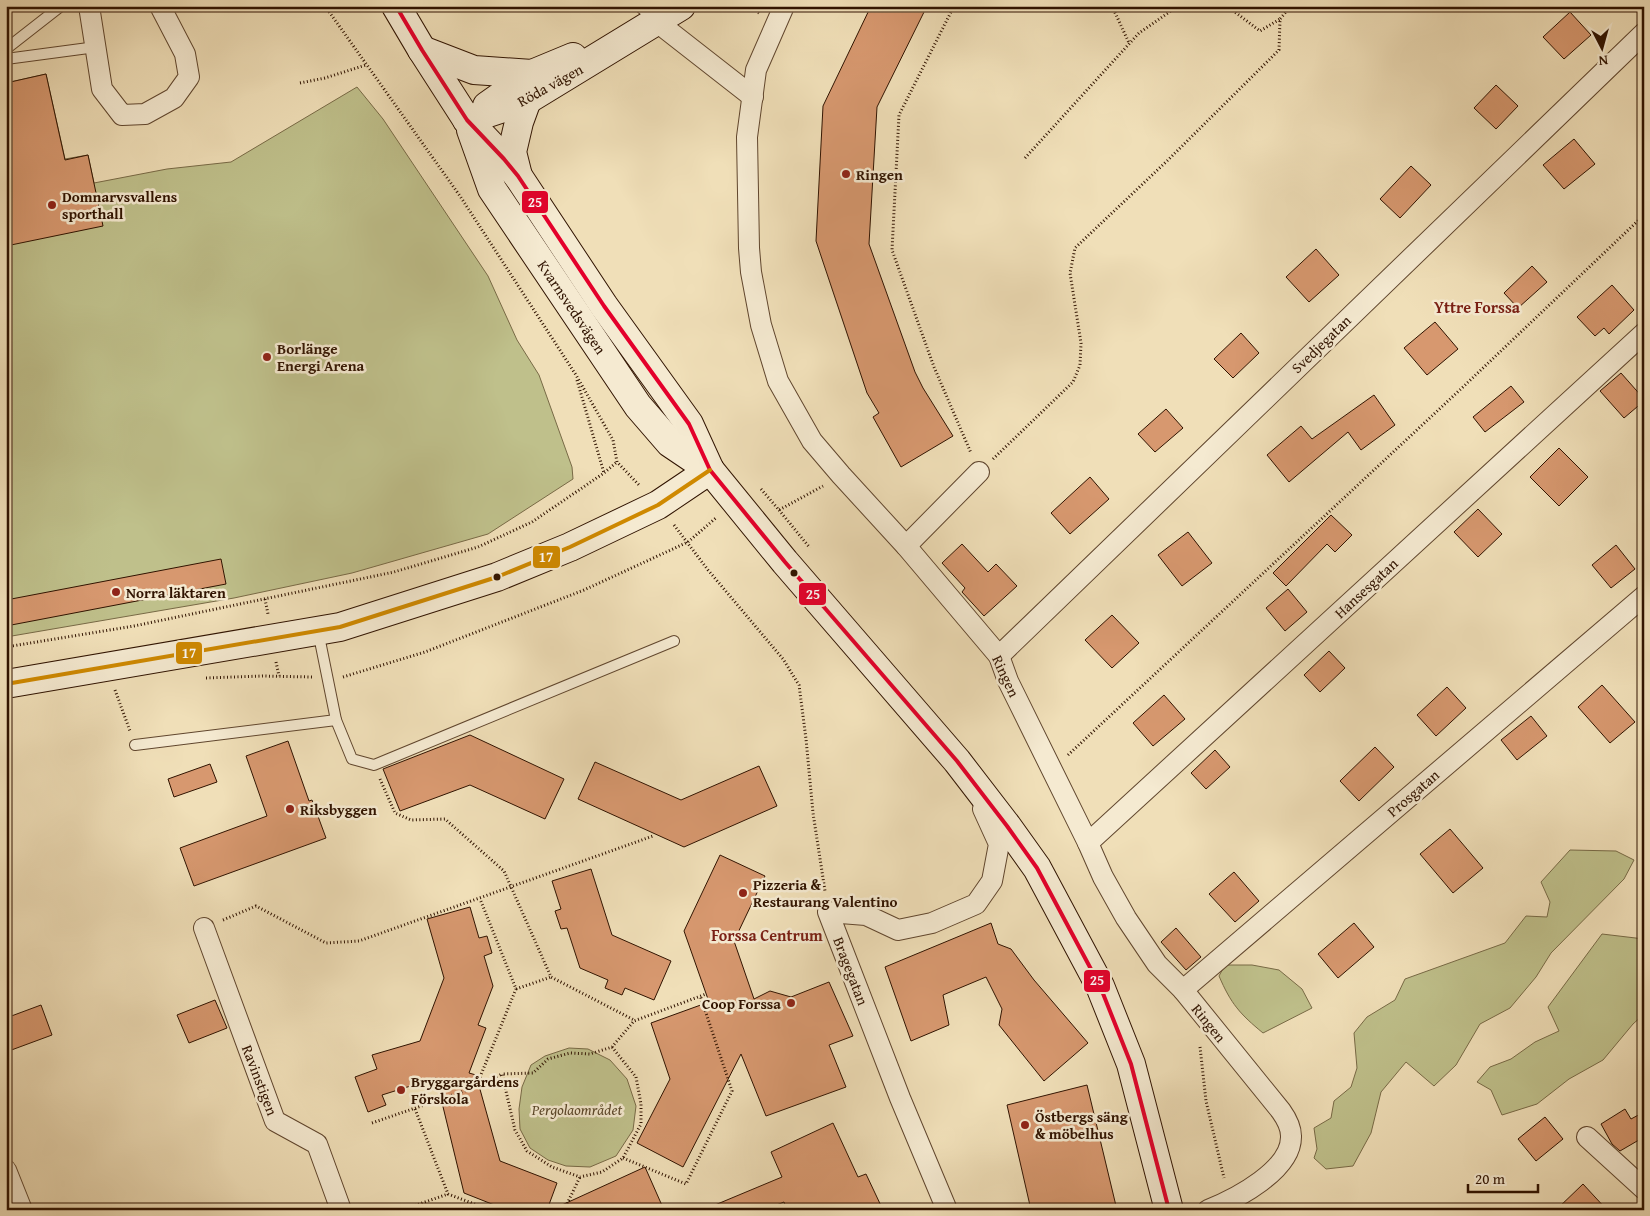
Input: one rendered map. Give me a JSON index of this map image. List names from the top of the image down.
{
  "streets": {
    "street": [
      "Röda vägen",
      "Kvarnsvedsvägen",
      "Svedjegatan",
      "Hansesgatan",
      "Ringen",
      "Prosgatan",
      "Bragegatan",
      "Ravinstigen"
    ]
  },
  "crossings": [
    ["Röda vägen", "Kvarnsvedsvägen"],
    ["Kvarnsvedsvägen", "Bragegatan"],
    ["Svedjegatan", "Ringen"],
    ["Hansesgatan", "Ringen"],
    ["Ringen", "Prosgatan"]
  ],
  "districts": ["Yttre Forssa", "Forssa Centrum"],
  "parks": ["Pergolaområdet"],
  "places": [
    "Ringen",
    "Domnarvsvallens sporthall",
    "Borlänge Energi Arena",
    "Norra läktaren",
    "Riksbyggen",
    "Pizzeria & Restaurang Valentino",
    "Coop Forssa",
    "Bryggargårdens Förskola",
    "Östbergs säng & möbelhus"
  ],
  "lines": ["transit line 25", "transit line 17"],
  "scale_bar": "20 m",
  "north": "bottom"
}
